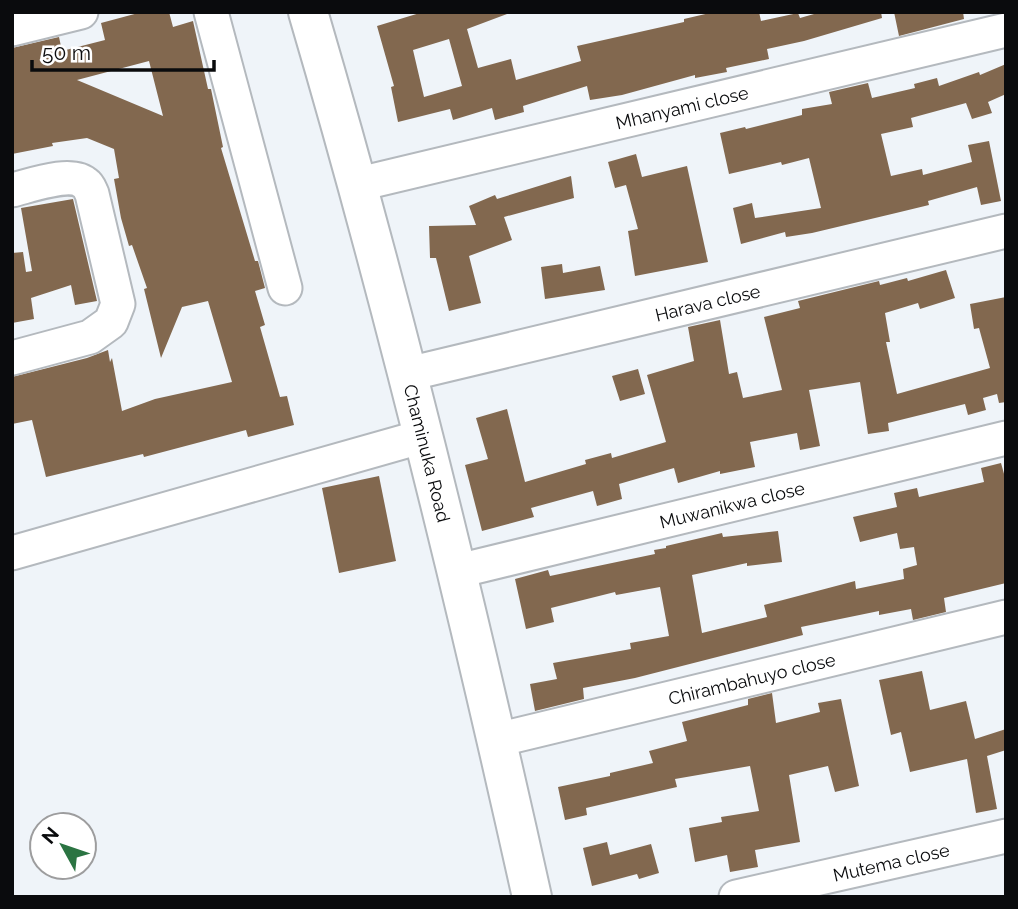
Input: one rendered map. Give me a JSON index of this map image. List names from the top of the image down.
{
  "streets": {
    "main road": ["Chaminuka Road"],
    "street": [
      "Mhanyami close",
      "Harava close",
      "Muwanikwa close",
      "Chirambahuyo close",
      "Mutema close"
    ]
  },
  "crossings": [
    ["Mhanyami close", "Chaminuka Road"],
    ["Harava close", "Chaminuka Road"],
    ["Chaminuka Road", "Muwanikwa close"],
    ["Chaminuka Road", "Chirambahuyo close"]
  ],
  "scale_bar": "50 m",
  "north": "top left"
}
